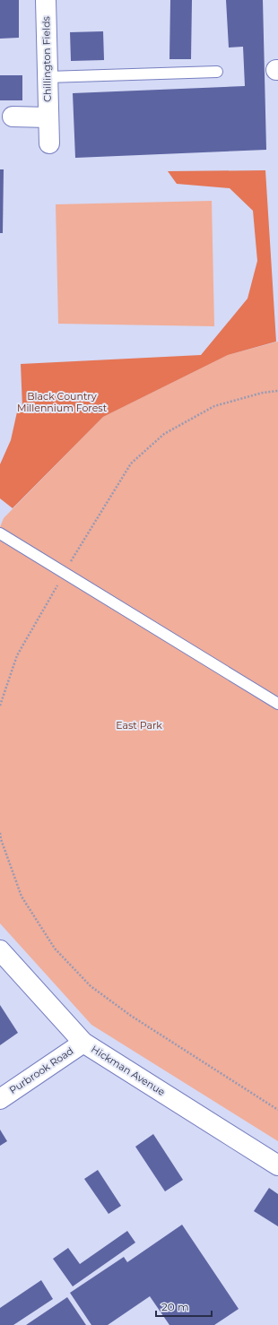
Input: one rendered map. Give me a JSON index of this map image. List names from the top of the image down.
{
  "streets": {
    "street": ["Chillington Fields", "Purbrook Road", "Hickman Avenue"]
  },
  "crossings": [
    ["Purbrook Road", "Hickman Avenue"]
  ],
  "parks": ["Black Country Millennium Forest", "East Park"],
  "scale_bar": "20 m"
}
